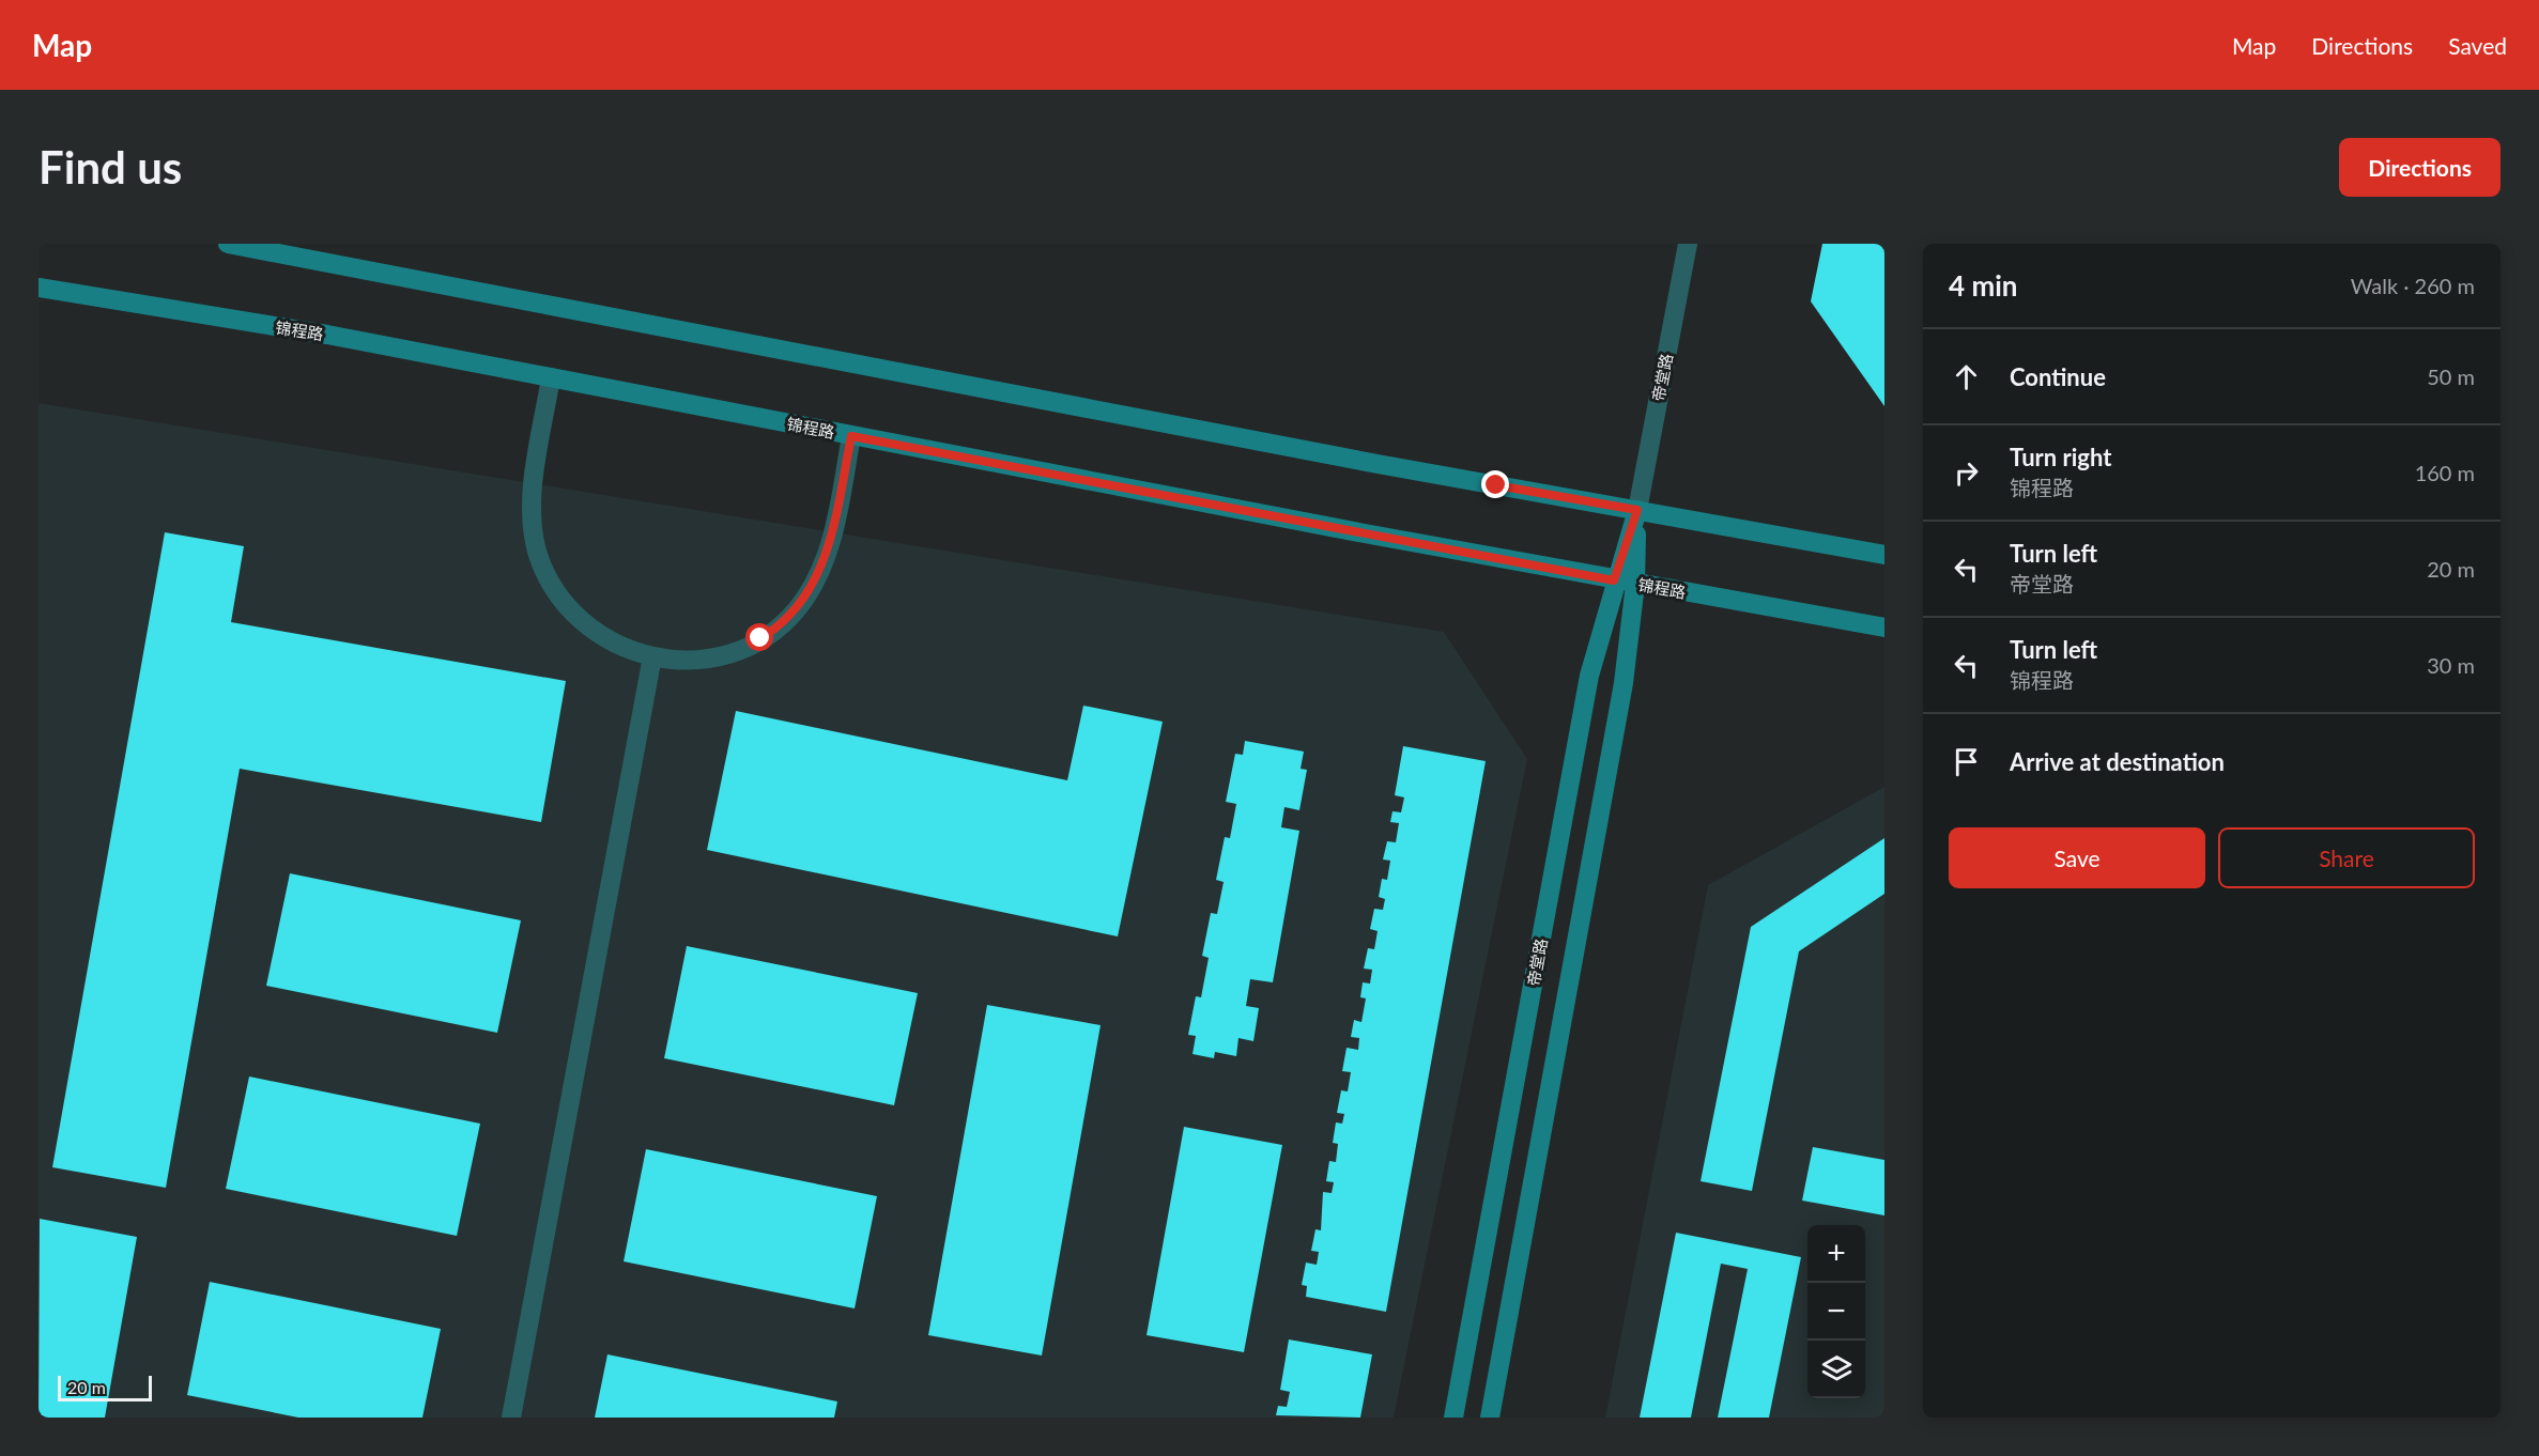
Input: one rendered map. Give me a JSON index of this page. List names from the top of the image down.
{
  "streets": {
    "main road": ["锦程路", "帝堂路"]
  },
  "crossings": [
    ["锦程路", "帝堂路"]
  ],
  "scale_bar": "20 m",
  "page": {
    "header": "Map",
    "nav": ["Map", "Directions", "Saved"],
    "buttons": [
      "Directions",
      ["Save", "Share"]
    ],
    "title": "Find us",
    "heading": ["4 min", "Walk · 260 m"],
    "list": [
      ["Continue", "50 m"],
      ["Turn right", "锦程路", "160 m"],
      ["Turn left", "帝堂路", "20 m"],
      ["Turn left", "锦程路", "30 m"],
      "Arrive at destination"
    ],
    "map_buttons": ["+", "−"],
    "scale": "20 m"
  }
}
